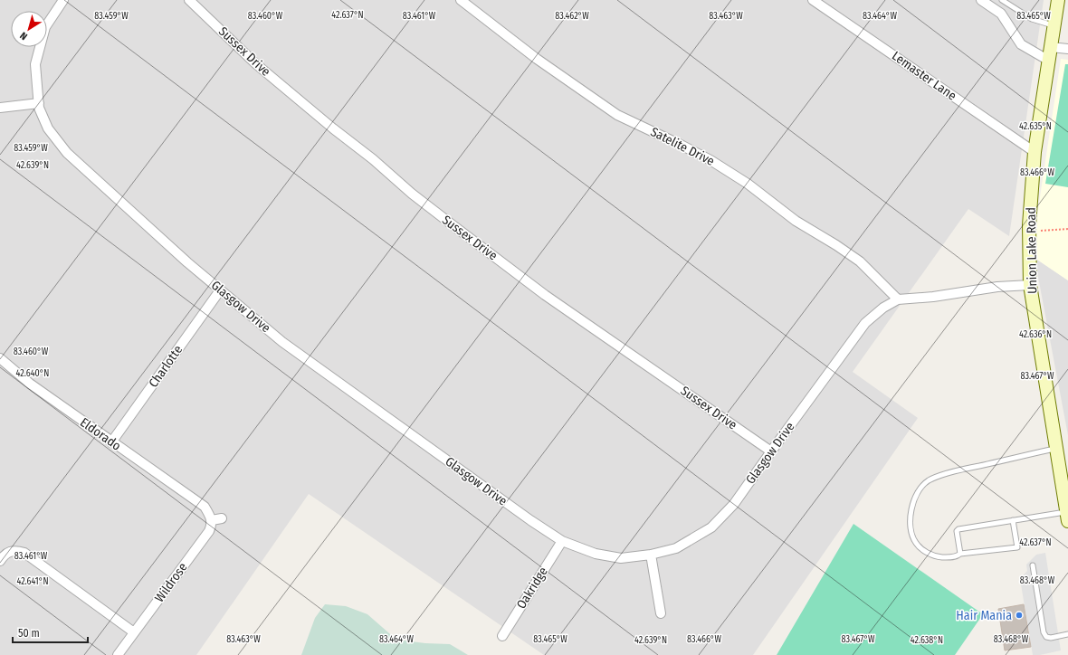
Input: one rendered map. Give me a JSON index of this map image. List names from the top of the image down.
{
  "streets": {
    "street": [
      "Sussex Drive",
      "Lemaster Lane",
      "Satelite Drive",
      "Union Lake Road",
      "Glasgow Drive",
      "Charlotte",
      "Eldorado",
      "Wildrose",
      "Oakridge"
    ]
  },
  "crossings": [
    ["Sussex Drive", "Glasgow Drive"],
    ["Lemaster Lane", "Union Lake Road"],
    ["Satelite Drive", "Glasgow Drive"],
    ["Union Lake Road", "Glasgow Drive"],
    ["Glasgow Drive", "Charlotte"],
    ["Glasgow Drive", "Oakridge"],
    ["Charlotte", "Eldorado"],
    ["Eldorado", "Wildrose"]
  ],
  "places": ["Hair Mania"],
  "scale_bar": "50 m",
  "north": "bottom left",
  "coordinates": [
    "42.637°N",
    "83.459°W",
    "83.460°W",
    "83.461°W",
    "83.462°W",
    "83.463°W",
    "83.464°W",
    "83.465°W",
    "42.635°N",
    "42.639°N",
    "83.466°W",
    "42.636°N",
    "42.640°N",
    "83.467°W",
    "83.468°W",
    "42.641°N",
    "42.638°N"
  ]
}
